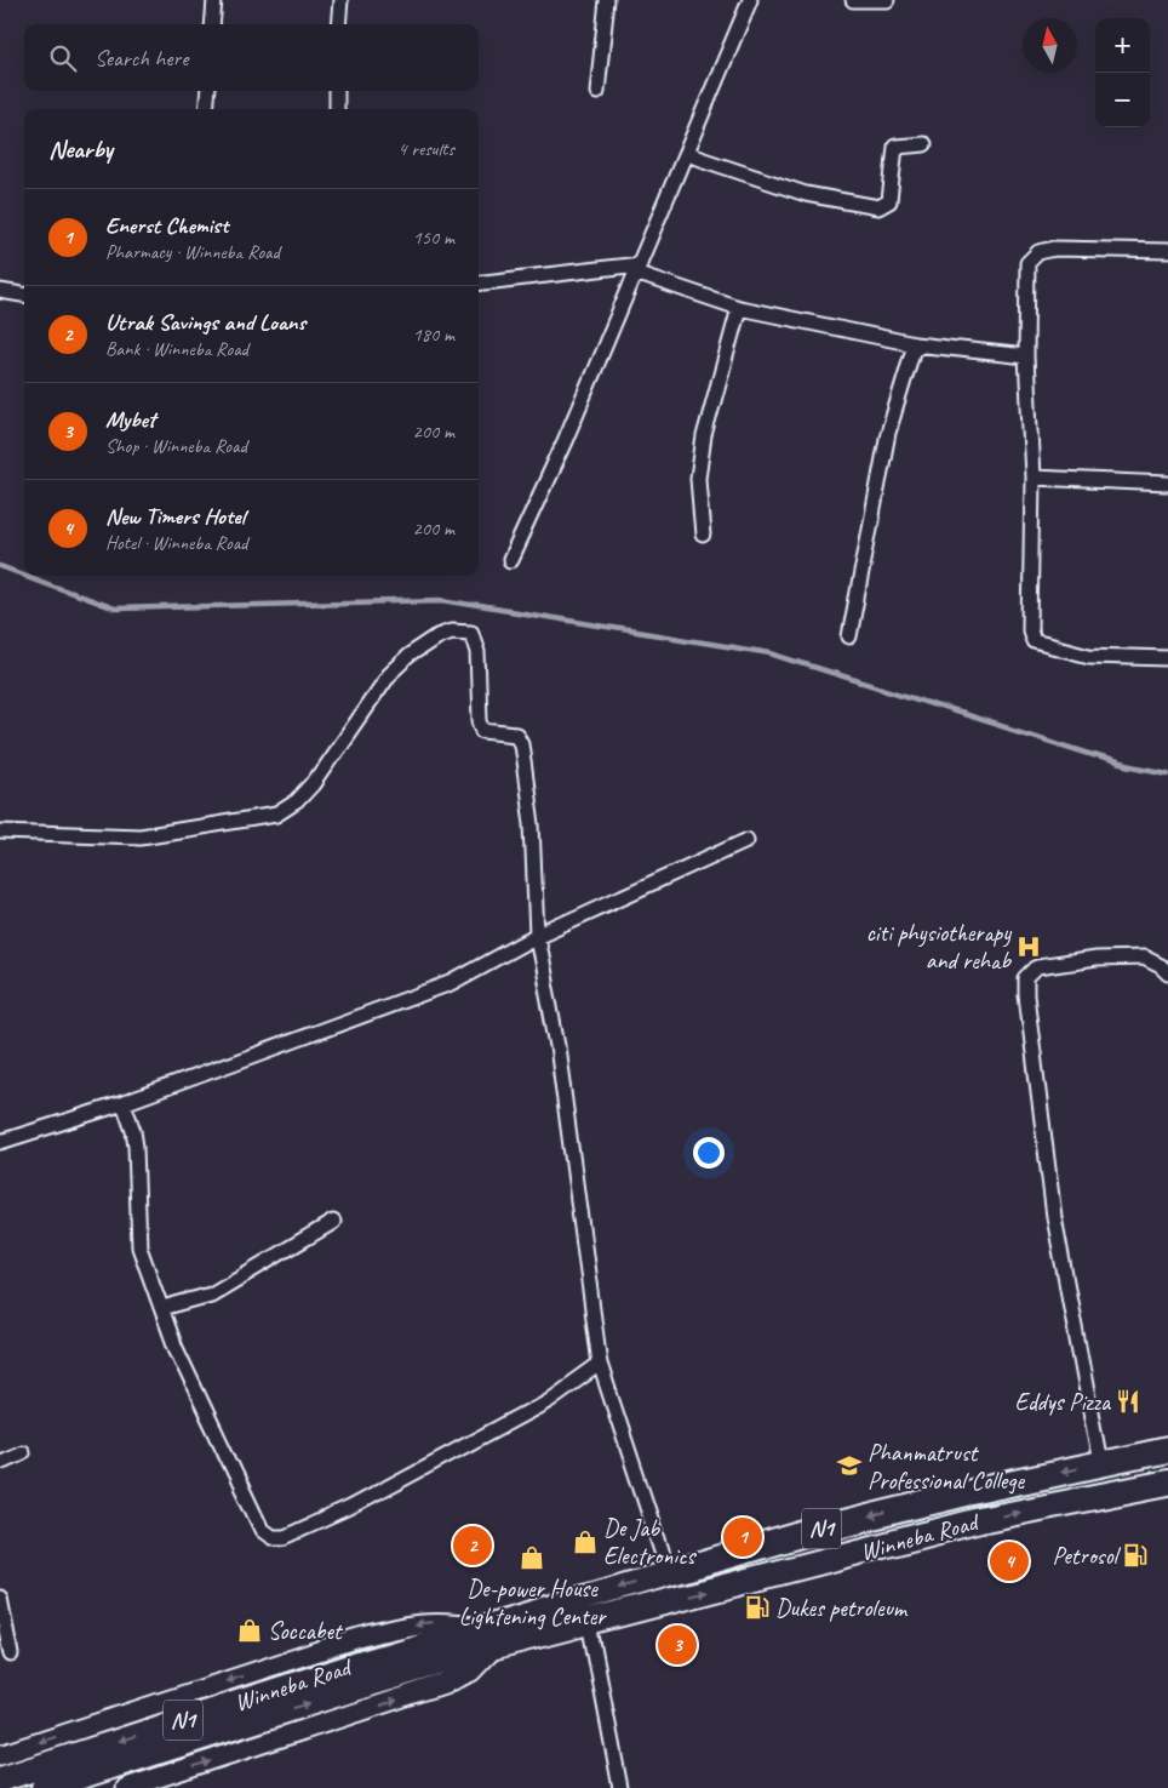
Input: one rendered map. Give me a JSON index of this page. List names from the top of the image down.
{
  "streets": {
    "highway": ["N1", "Winneba Road"]
  },
  "places": {
    "hospital": ["citi physiotherapy and rehab"],
    "restaurant": ["Eddys Pizza"],
    "school or university": ["Phanmatrust Professional College"],
    "shop": ["De Jab Electronics", "De-power House Lightening Center", "Soccabet"],
    "fuel station": ["Petrosol", "Dukes petroleum"]
  },
  "north": "top",
  "page": {
    "map_buttons": ["+", "−"],
    "search": "Search here",
    "heading": ["Nearby", "4 results"],
    "list": [
      {
        "mark": "1",
        "name": "Enerst Chemist",
        "note": "Pharmacy · Winneba Road",
        "value": "150 m"
      },
      {
        "mark": "2",
        "name": "Utrak Savings and Loans",
        "note": "Bank · Winneba Road",
        "value": "180 m"
      },
      {
        "mark": "3",
        "name": "Mybet",
        "note": "Shop · Winneba Road",
        "value": "200 m"
      },
      {
        "mark": "4",
        "name": "New Timers Hotel",
        "note": "Hotel · Winneba Road",
        "value": "200 m"
      }
    ],
    "pins": [
      "1",
      "2",
      "4",
      "3"
    ]
  }
}
